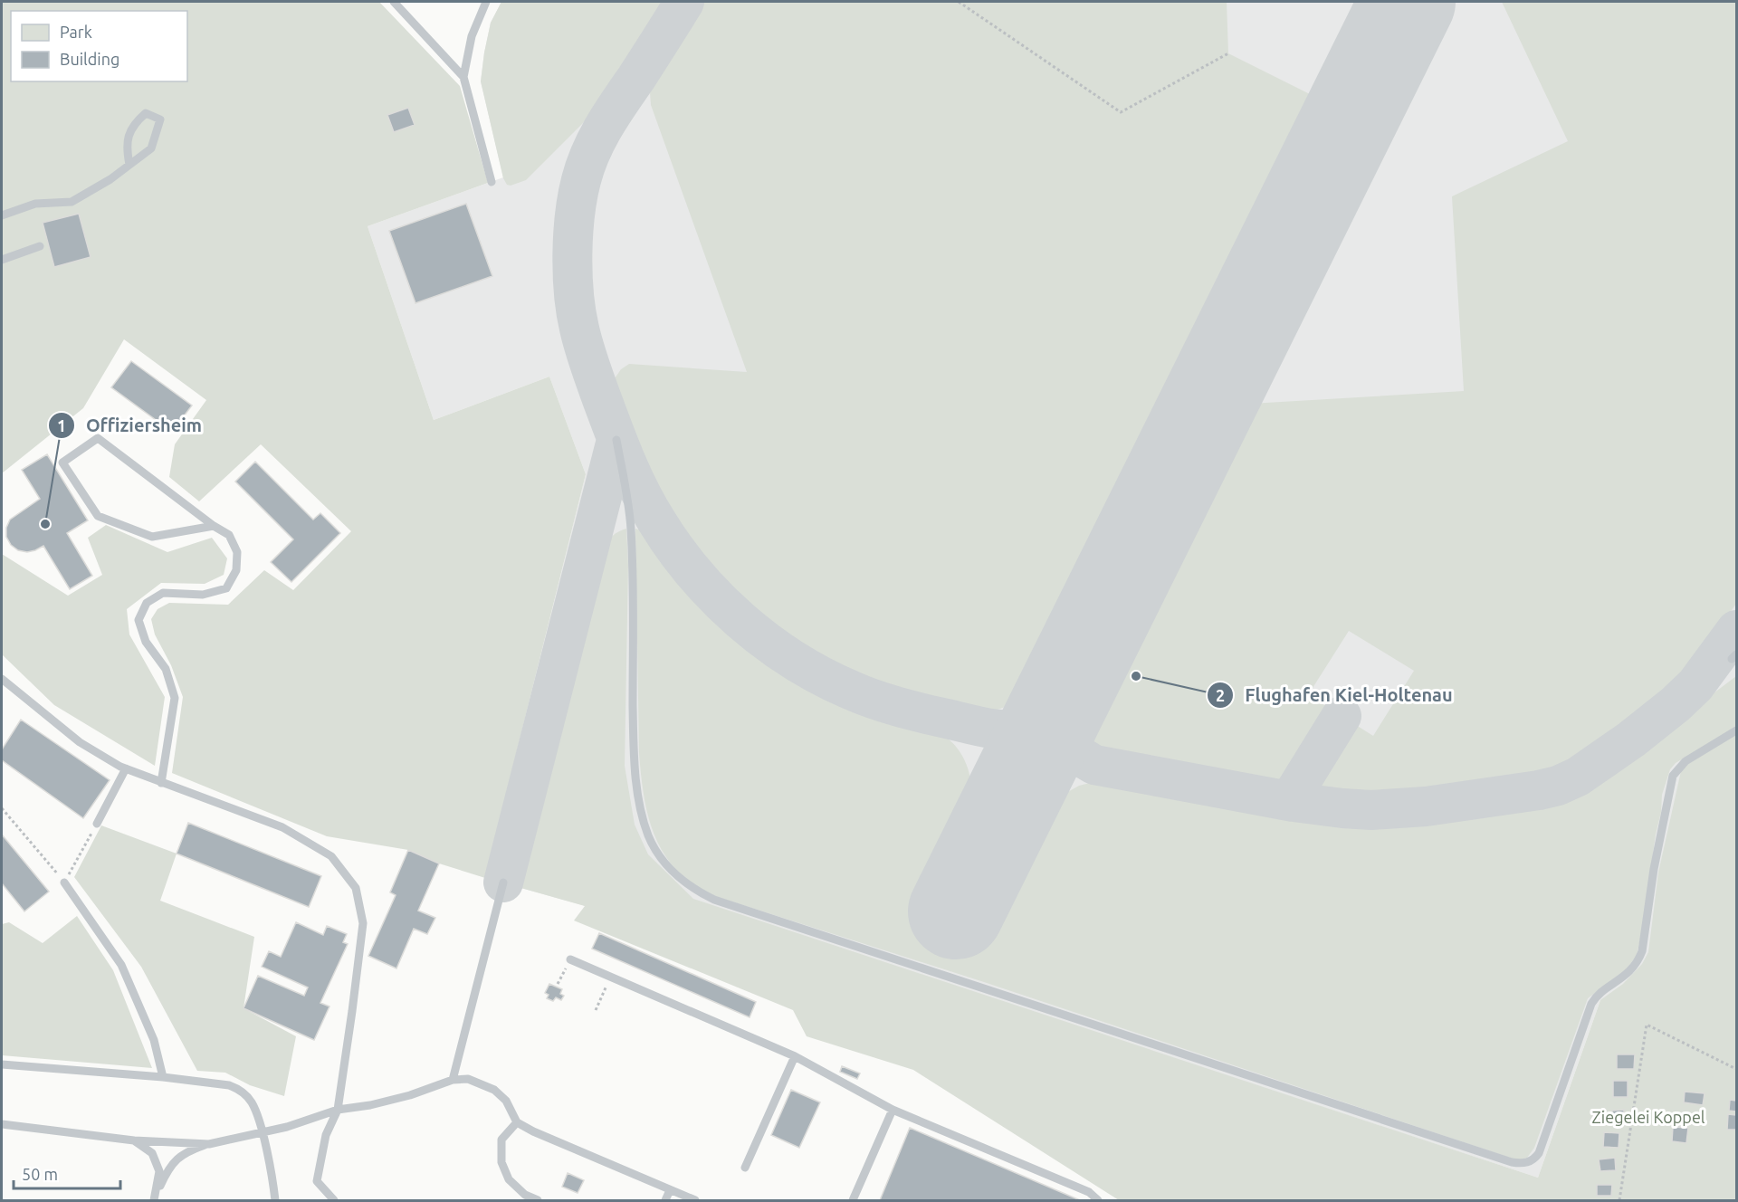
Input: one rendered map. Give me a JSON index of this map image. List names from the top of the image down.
{
  "parks": ["Ziegelei Koppel"],
  "places": ["Offiziersheim", "Flughafen Kiel-Holtenau"],
  "legend": ["Park", "Building"],
  "scale_bar": "50 m"
}
